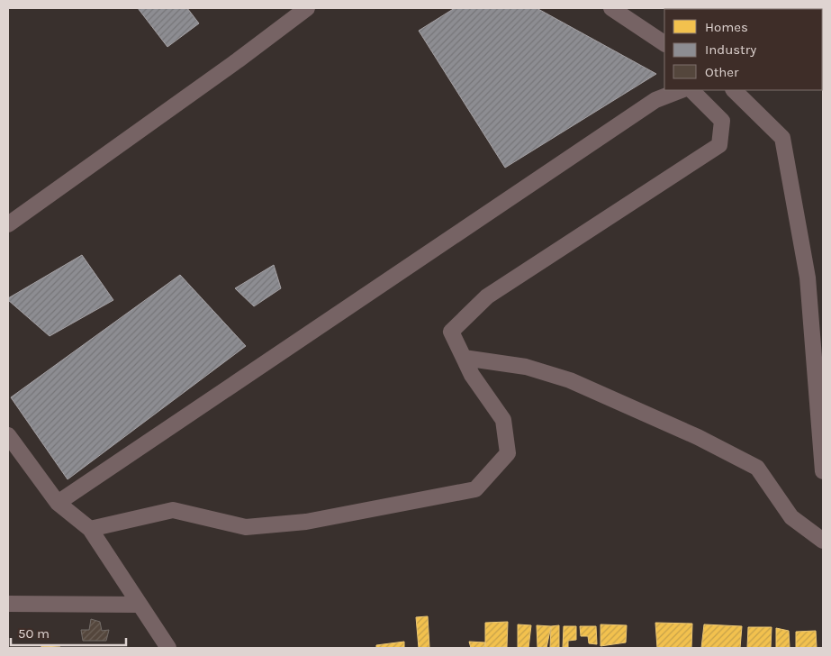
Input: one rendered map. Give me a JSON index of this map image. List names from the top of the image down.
{
  "legend": ["Homes", "Industry", "Other"],
  "scale_bar": "50 m"
}
